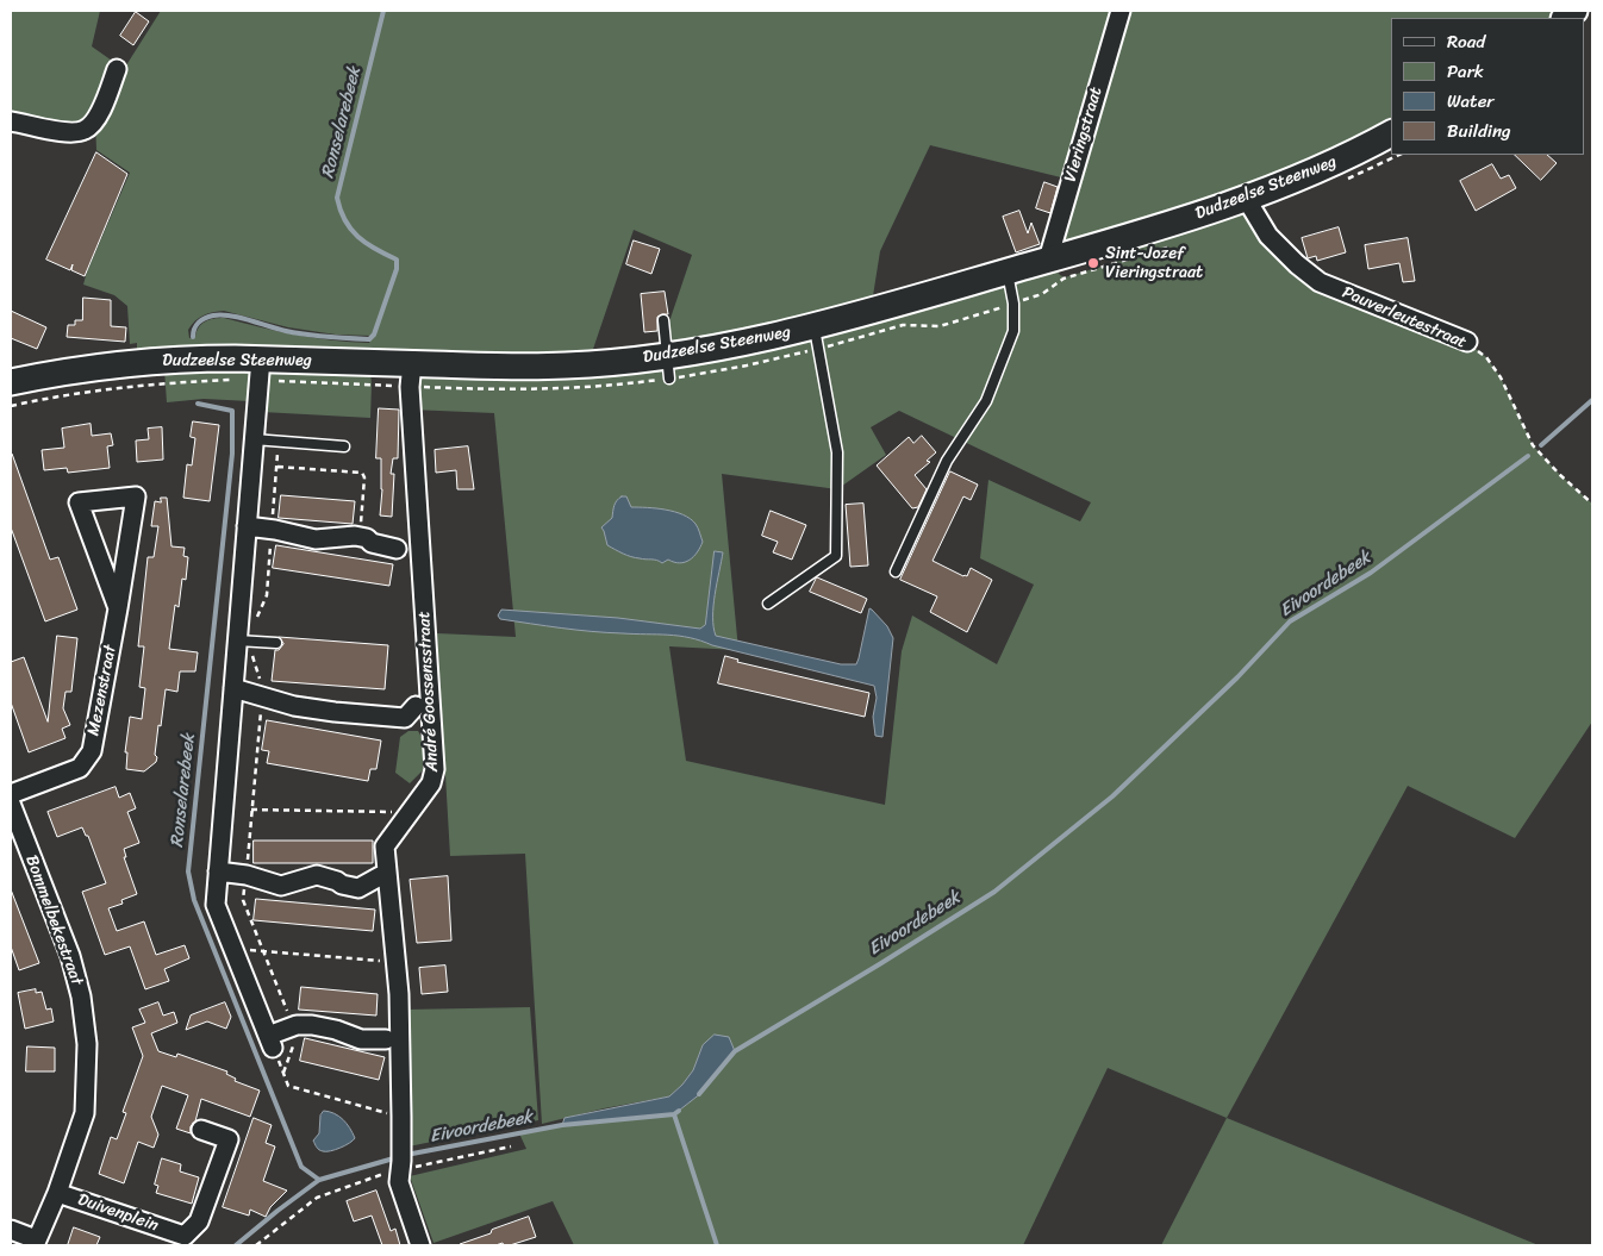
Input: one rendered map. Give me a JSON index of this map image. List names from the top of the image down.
{
  "streets": {
    "main road": ["Dudzeelse Steenweg"],
    "street": [
      "Vieringstraat",
      "Pauverleutestraat",
      "Mezenstraat",
      "André Goossensstraat",
      "Bommelbekestraat",
      "Duivenplein"
    ]
  },
  "crossings": [
    ["Vieringstraat", "Dudzeelse Steenweg"],
    ["Dudzeelse Steenweg", "Pauverleutestraat"],
    ["Dudzeelse Steenweg", "André Goossensstraat"],
    ["Bommelbekestraat", "Duivenplein"]
  ],
  "water": ["Ronselarebeek", "Eivoordebeek"],
  "places": ["Sint-Jozef Vieringstraat"],
  "legend": [
    "Road",
    "Park",
    "Water",
    "Building"
  ]
}
